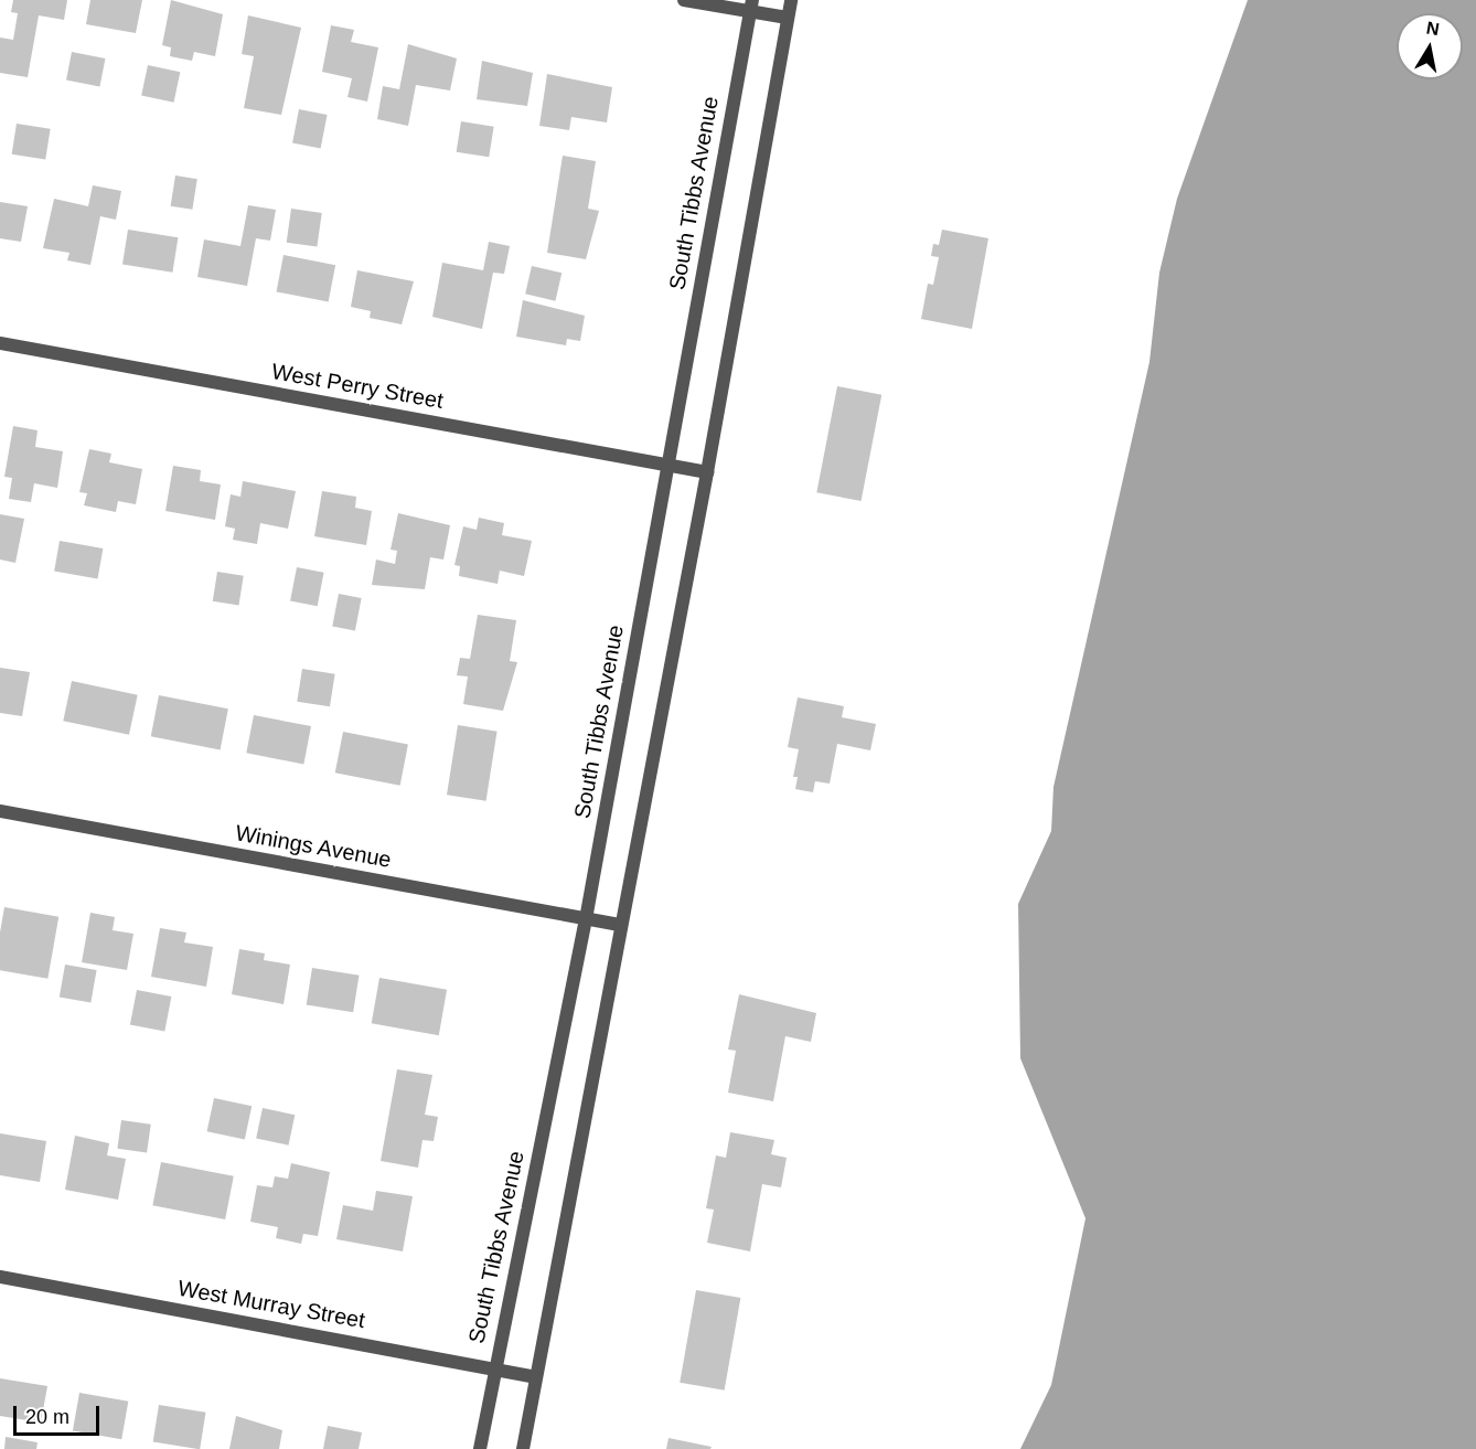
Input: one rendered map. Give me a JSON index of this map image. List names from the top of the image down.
{
  "streets": {
    "street": [
      "South Tibbs Avenue",
      "West Perry Street",
      "Winings Avenue",
      "West Murray Street"
    ]
  },
  "crossings": [
    ["South Tibbs Avenue", "West Perry Street"],
    ["South Tibbs Avenue", "Winings Avenue"],
    ["South Tibbs Avenue", "West Murray Street"]
  ],
  "scale_bar": "20 m",
  "north": "top"
}
